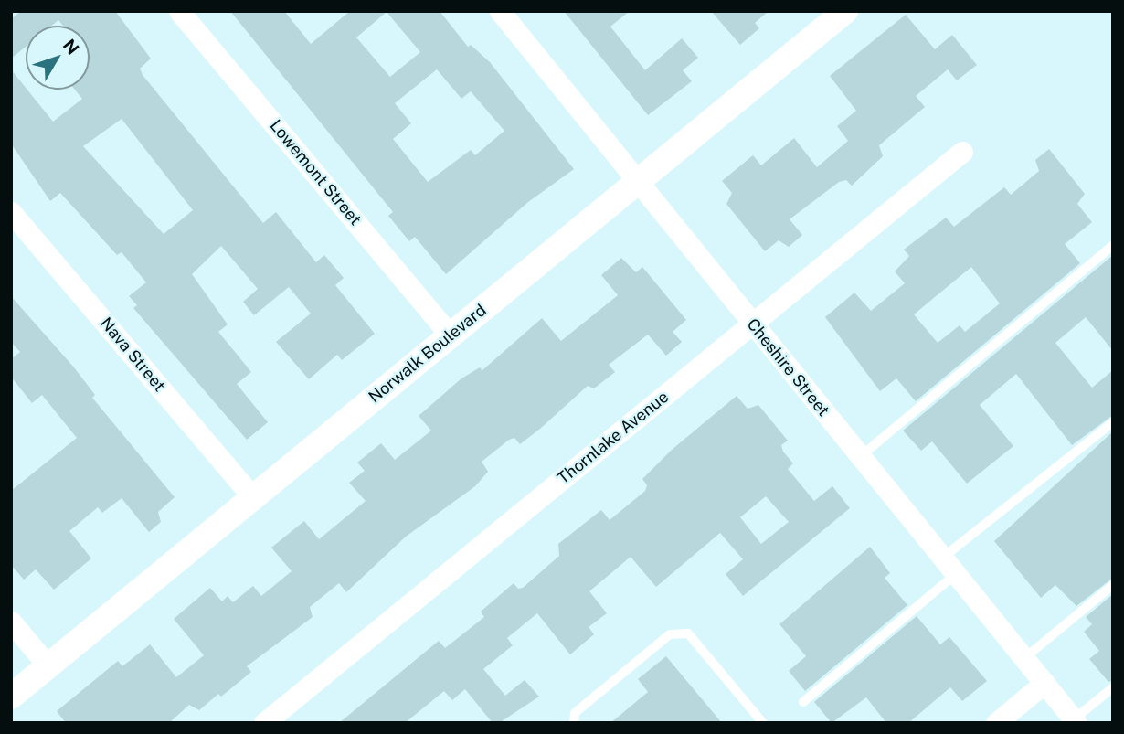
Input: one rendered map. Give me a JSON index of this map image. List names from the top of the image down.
{
  "streets": {
    "street": [
      "Lowemont Street",
      "Norwalk Boulevard",
      "Nava Street",
      "Cheshire Street",
      "Thornlake Avenue"
    ]
  },
  "crossings": [
    ["Lowemont Street", "Norwalk Boulevard"],
    ["Norwalk Boulevard", "Nava Street"],
    ["Norwalk Boulevard", "Cheshire Street"],
    ["Cheshire Street", "Thornlake Avenue"]
  ],
  "north": "top right"
}
